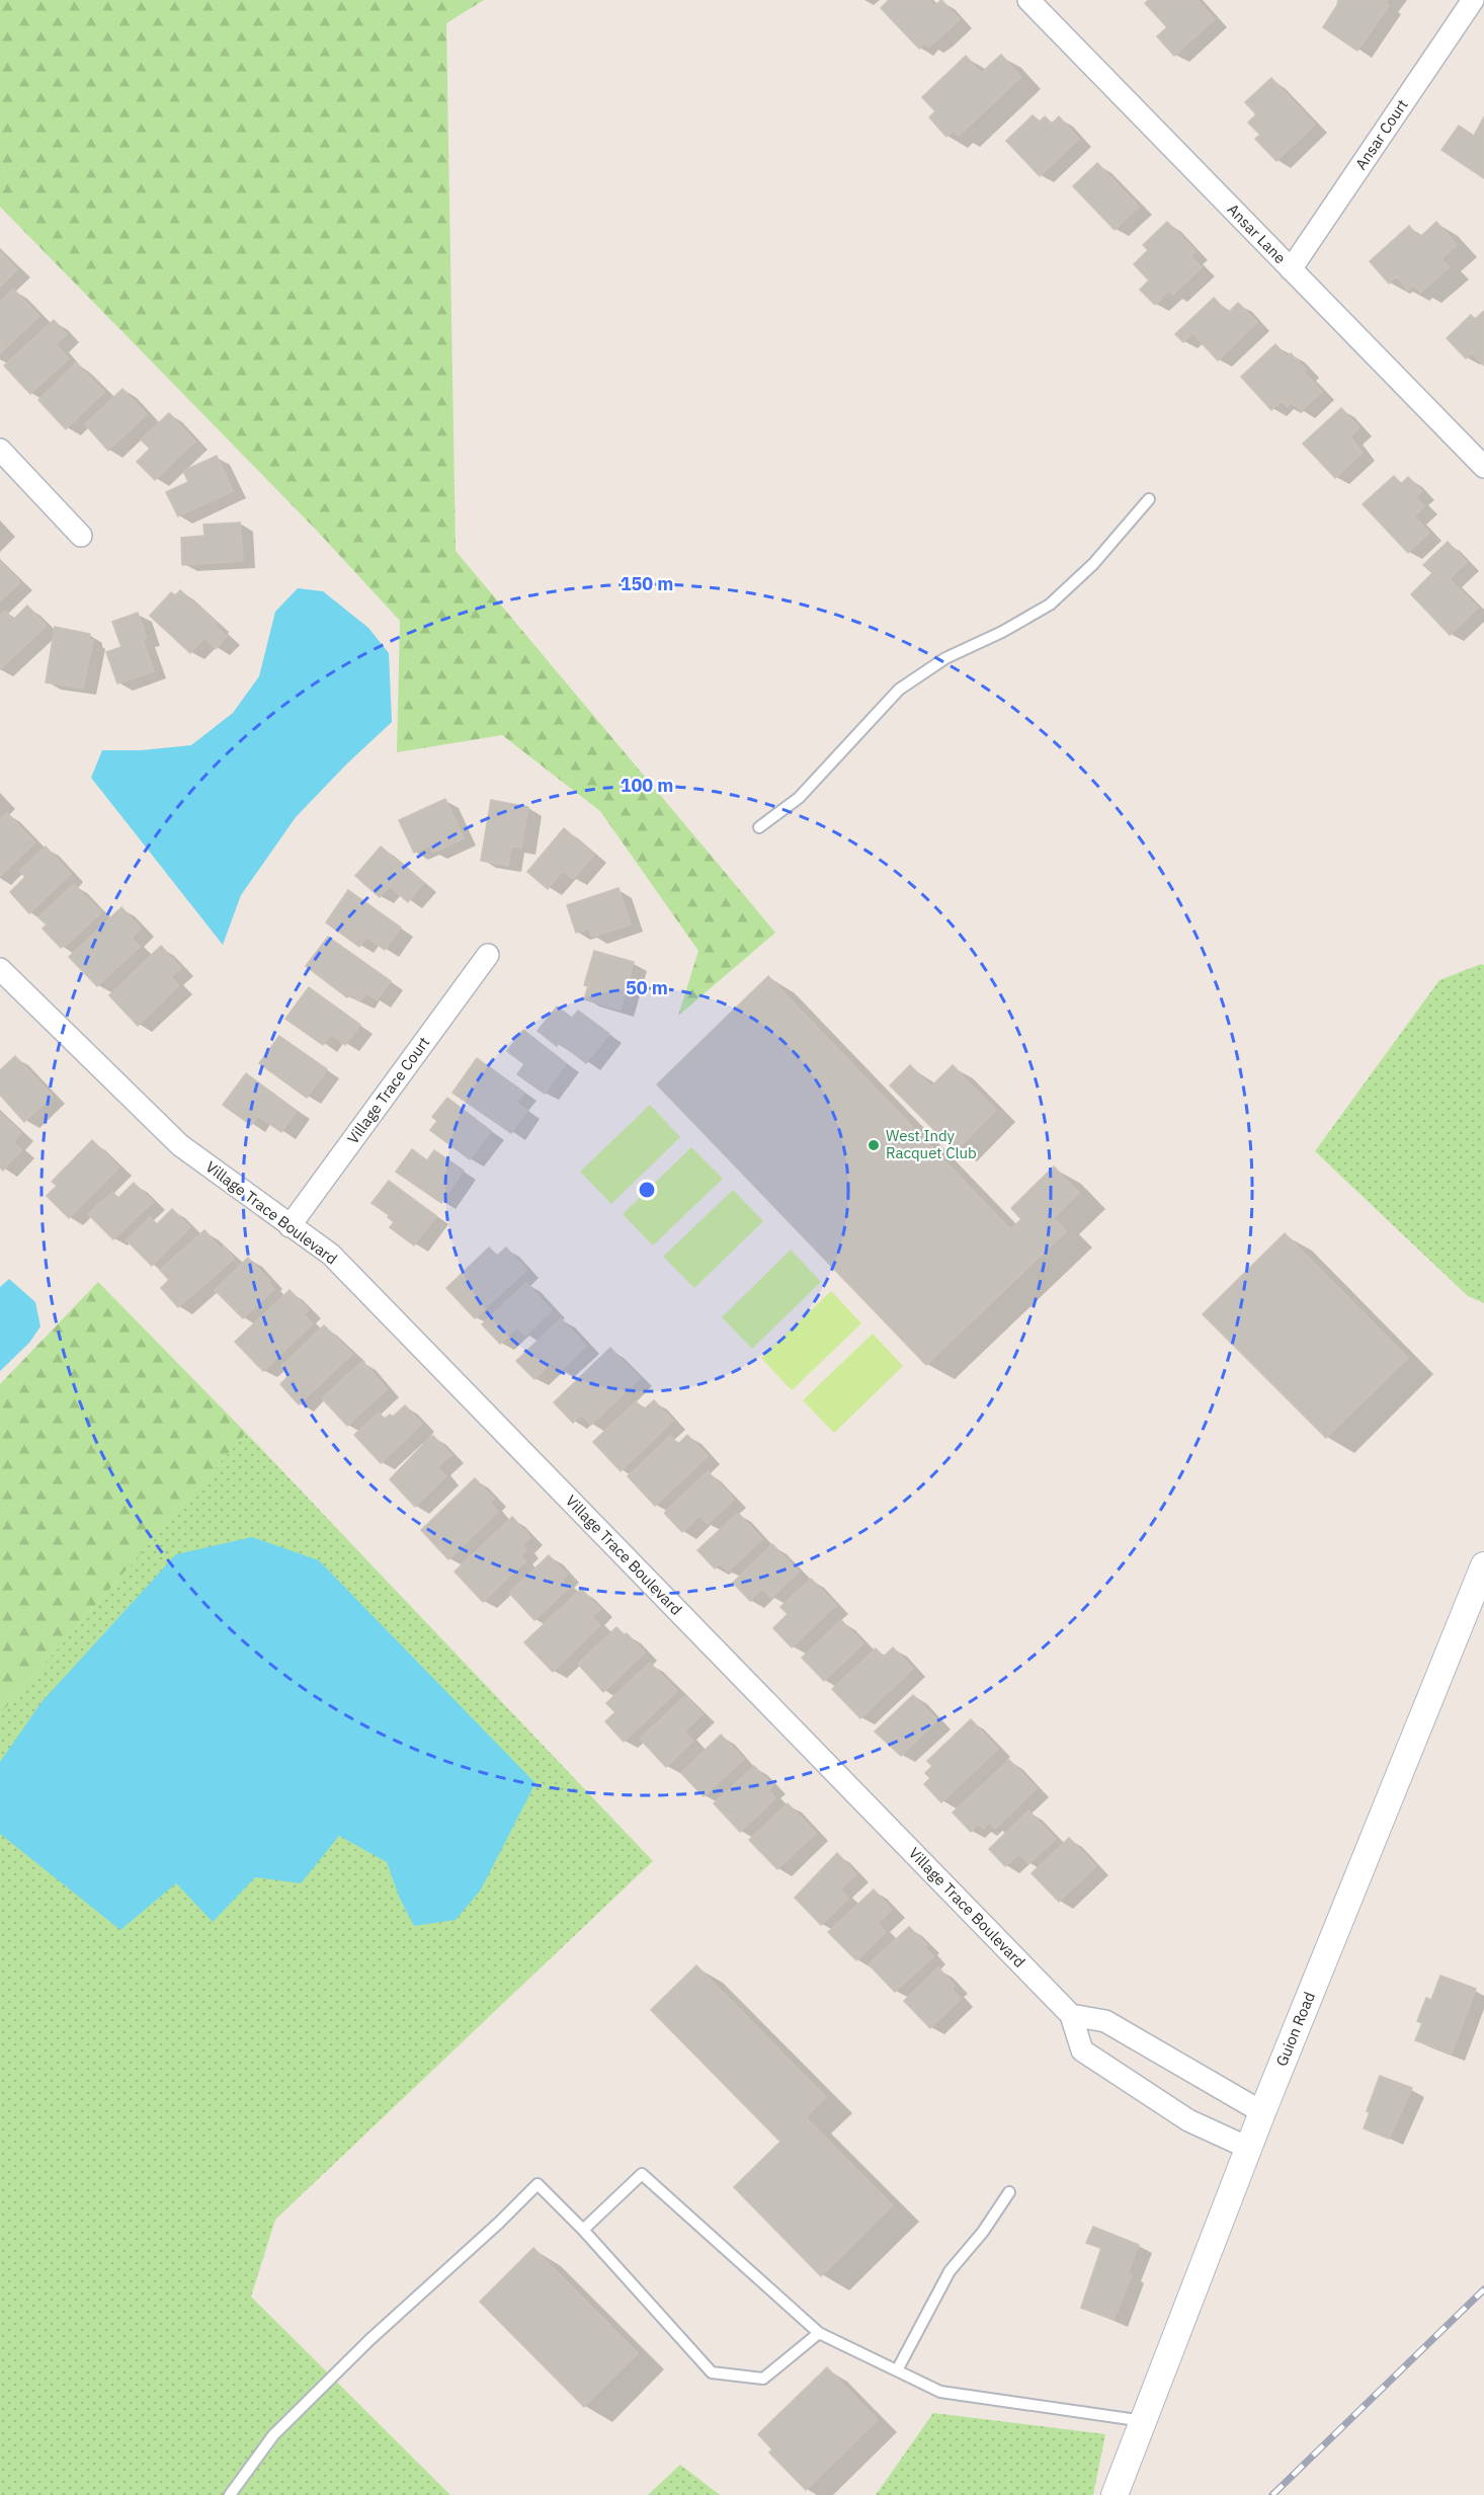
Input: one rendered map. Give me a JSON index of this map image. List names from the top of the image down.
{
  "streets": {
    "street": [
      "Ansar Court",
      "Ansar Lane",
      "Village Trace Court",
      "Village Trace Boulevard",
      "Guion Road"
    ]
  },
  "crossings": [
    ["Ansar Court", "Ansar Lane"],
    ["Village Trace Court", "Village Trace Boulevard"]
  ],
  "places": ["West Indy Racquet Club"],
  "rings": ["150 m", "100 m", "50 m"]
}
